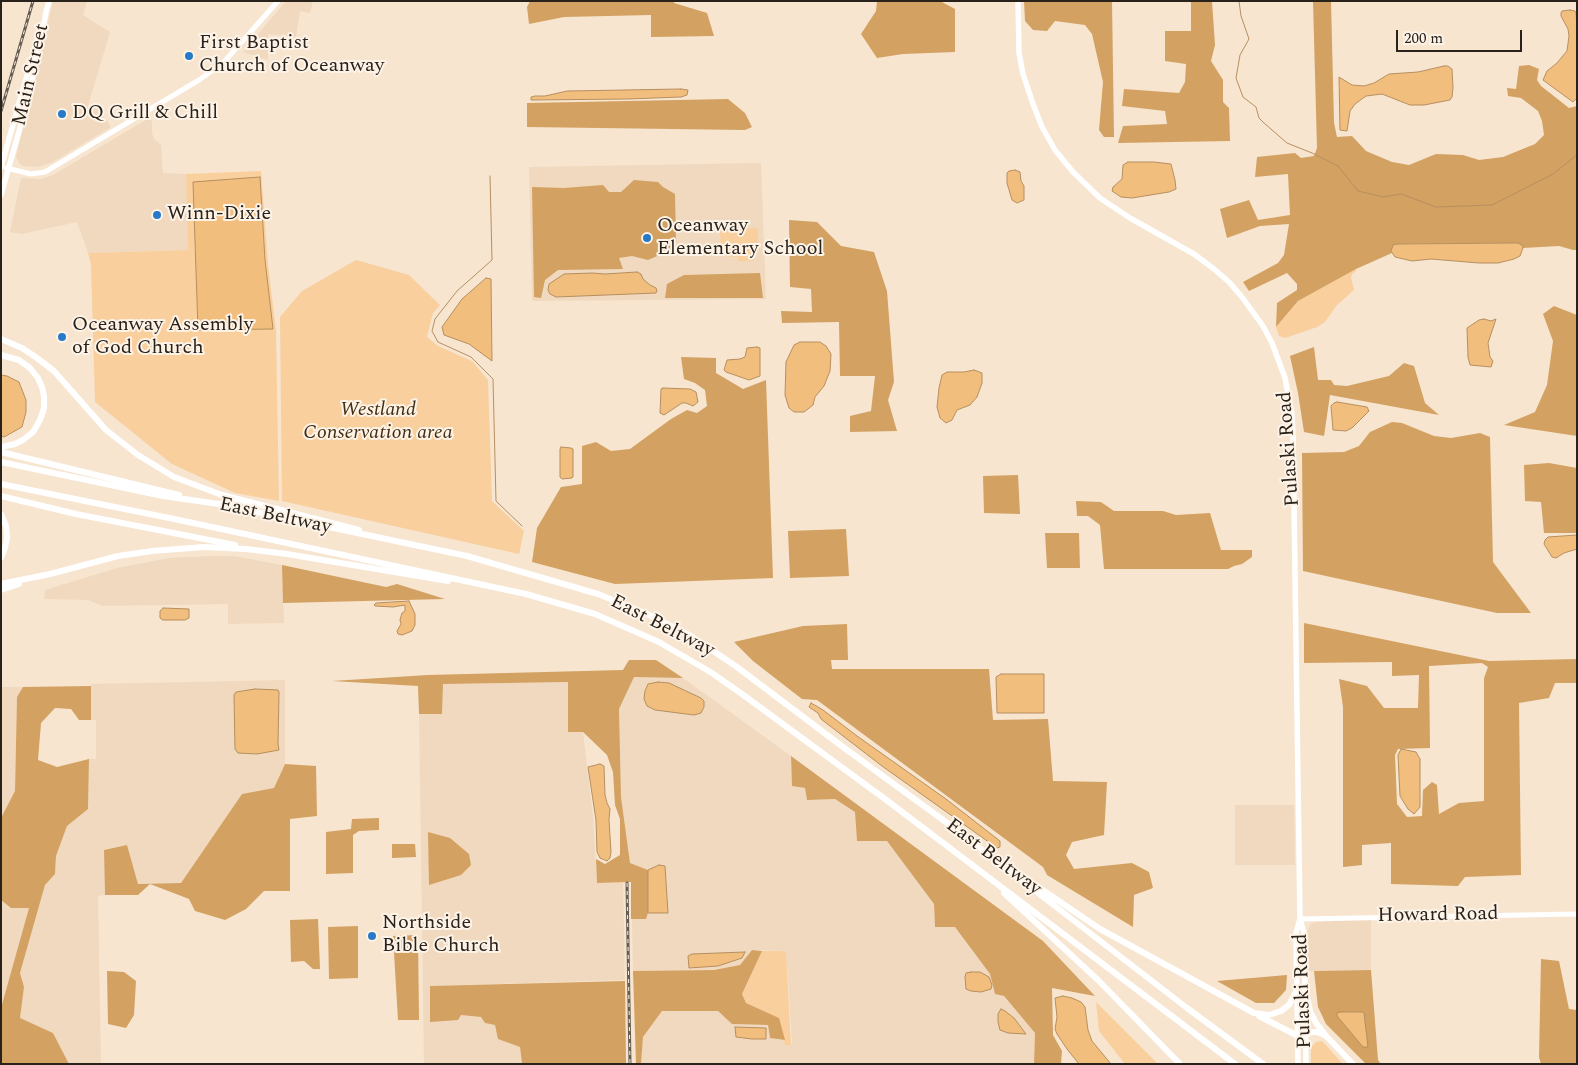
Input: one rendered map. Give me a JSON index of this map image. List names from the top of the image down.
{
  "streets": {
    "highway": ["East Beltway"],
    "main road": ["Main Street", "Pulaski Road"],
    "street": ["Howard Road"]
  },
  "crossings": [
    ["Pulaski Road", "Howard Road"]
  ],
  "parks": ["Westland Conservation area"],
  "places": [
    "First Baptist Church of Oceanway",
    "DQ Grill & Chill",
    "Winn-Dixie",
    "Oceanway Elementary School",
    "Oceanway Assembly of God Church",
    "Northside Bible Church"
  ],
  "scale_bar": "200 m"
}
